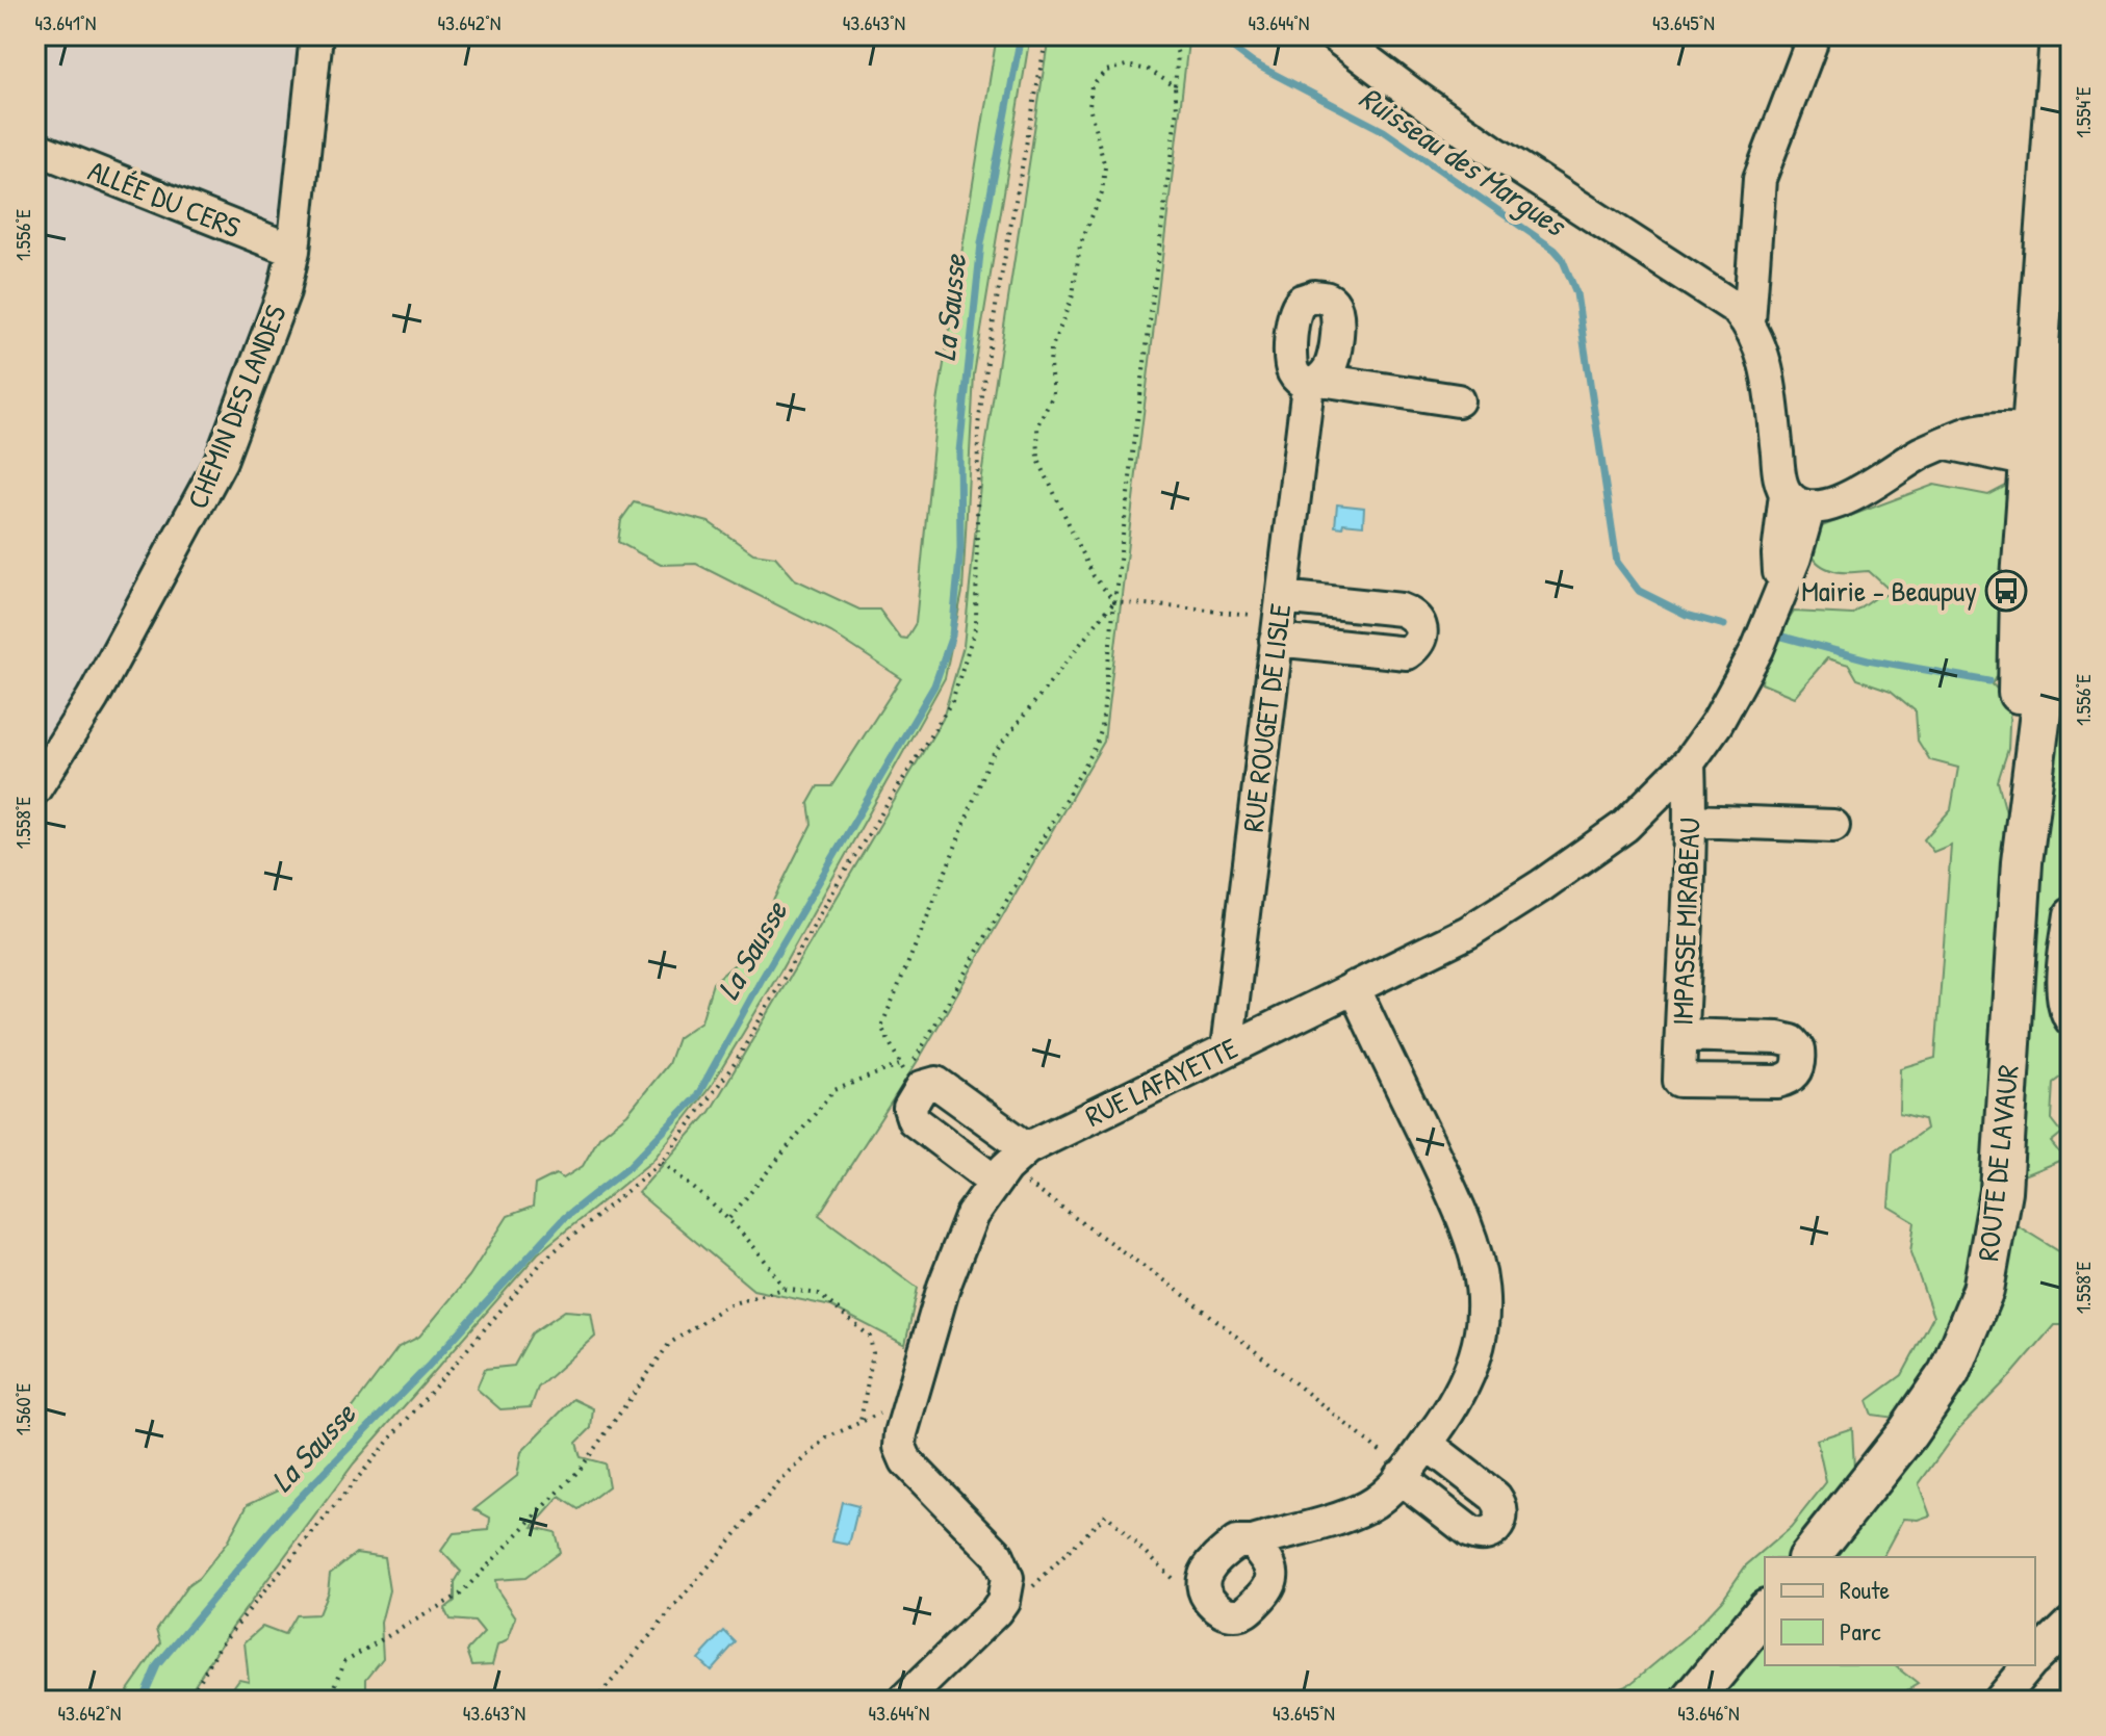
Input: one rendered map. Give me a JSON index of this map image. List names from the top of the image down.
{
  "streets": {
    "main road": ["ROUTE DE LAVAUR"],
    "street": [
      "ALLÉE DU CERS",
      "CHEMIN DES LANDES",
      "RUE ROUGET DE LISLE",
      "IMPASSE MIRABEAU",
      "RUE LAFAYETTE"
    ]
  },
  "crossings": [
    ["ALLÉE DU CERS", "CHEMIN DES LANDES"],
    ["RUE ROUGET DE LISLE", "RUE LAFAYETTE"],
    ["IMPASSE MIRABEAU", "RUE LAFAYETTE"]
  ],
  "water": ["Ruisseau des Margues", "La Sausse"],
  "places": {
    "bus stop": ["Mairie - Beaupuy"]
  },
  "legend": ["Route", "Parc"],
  "coordinates": [
    "43.641°N",
    "43.642°N",
    "43.643°N",
    "43.644°N",
    "43.645°N",
    "1.554°E",
    "1.556°E",
    "1.558°E",
    "1.560°E",
    "43.646°N"
  ]
}
